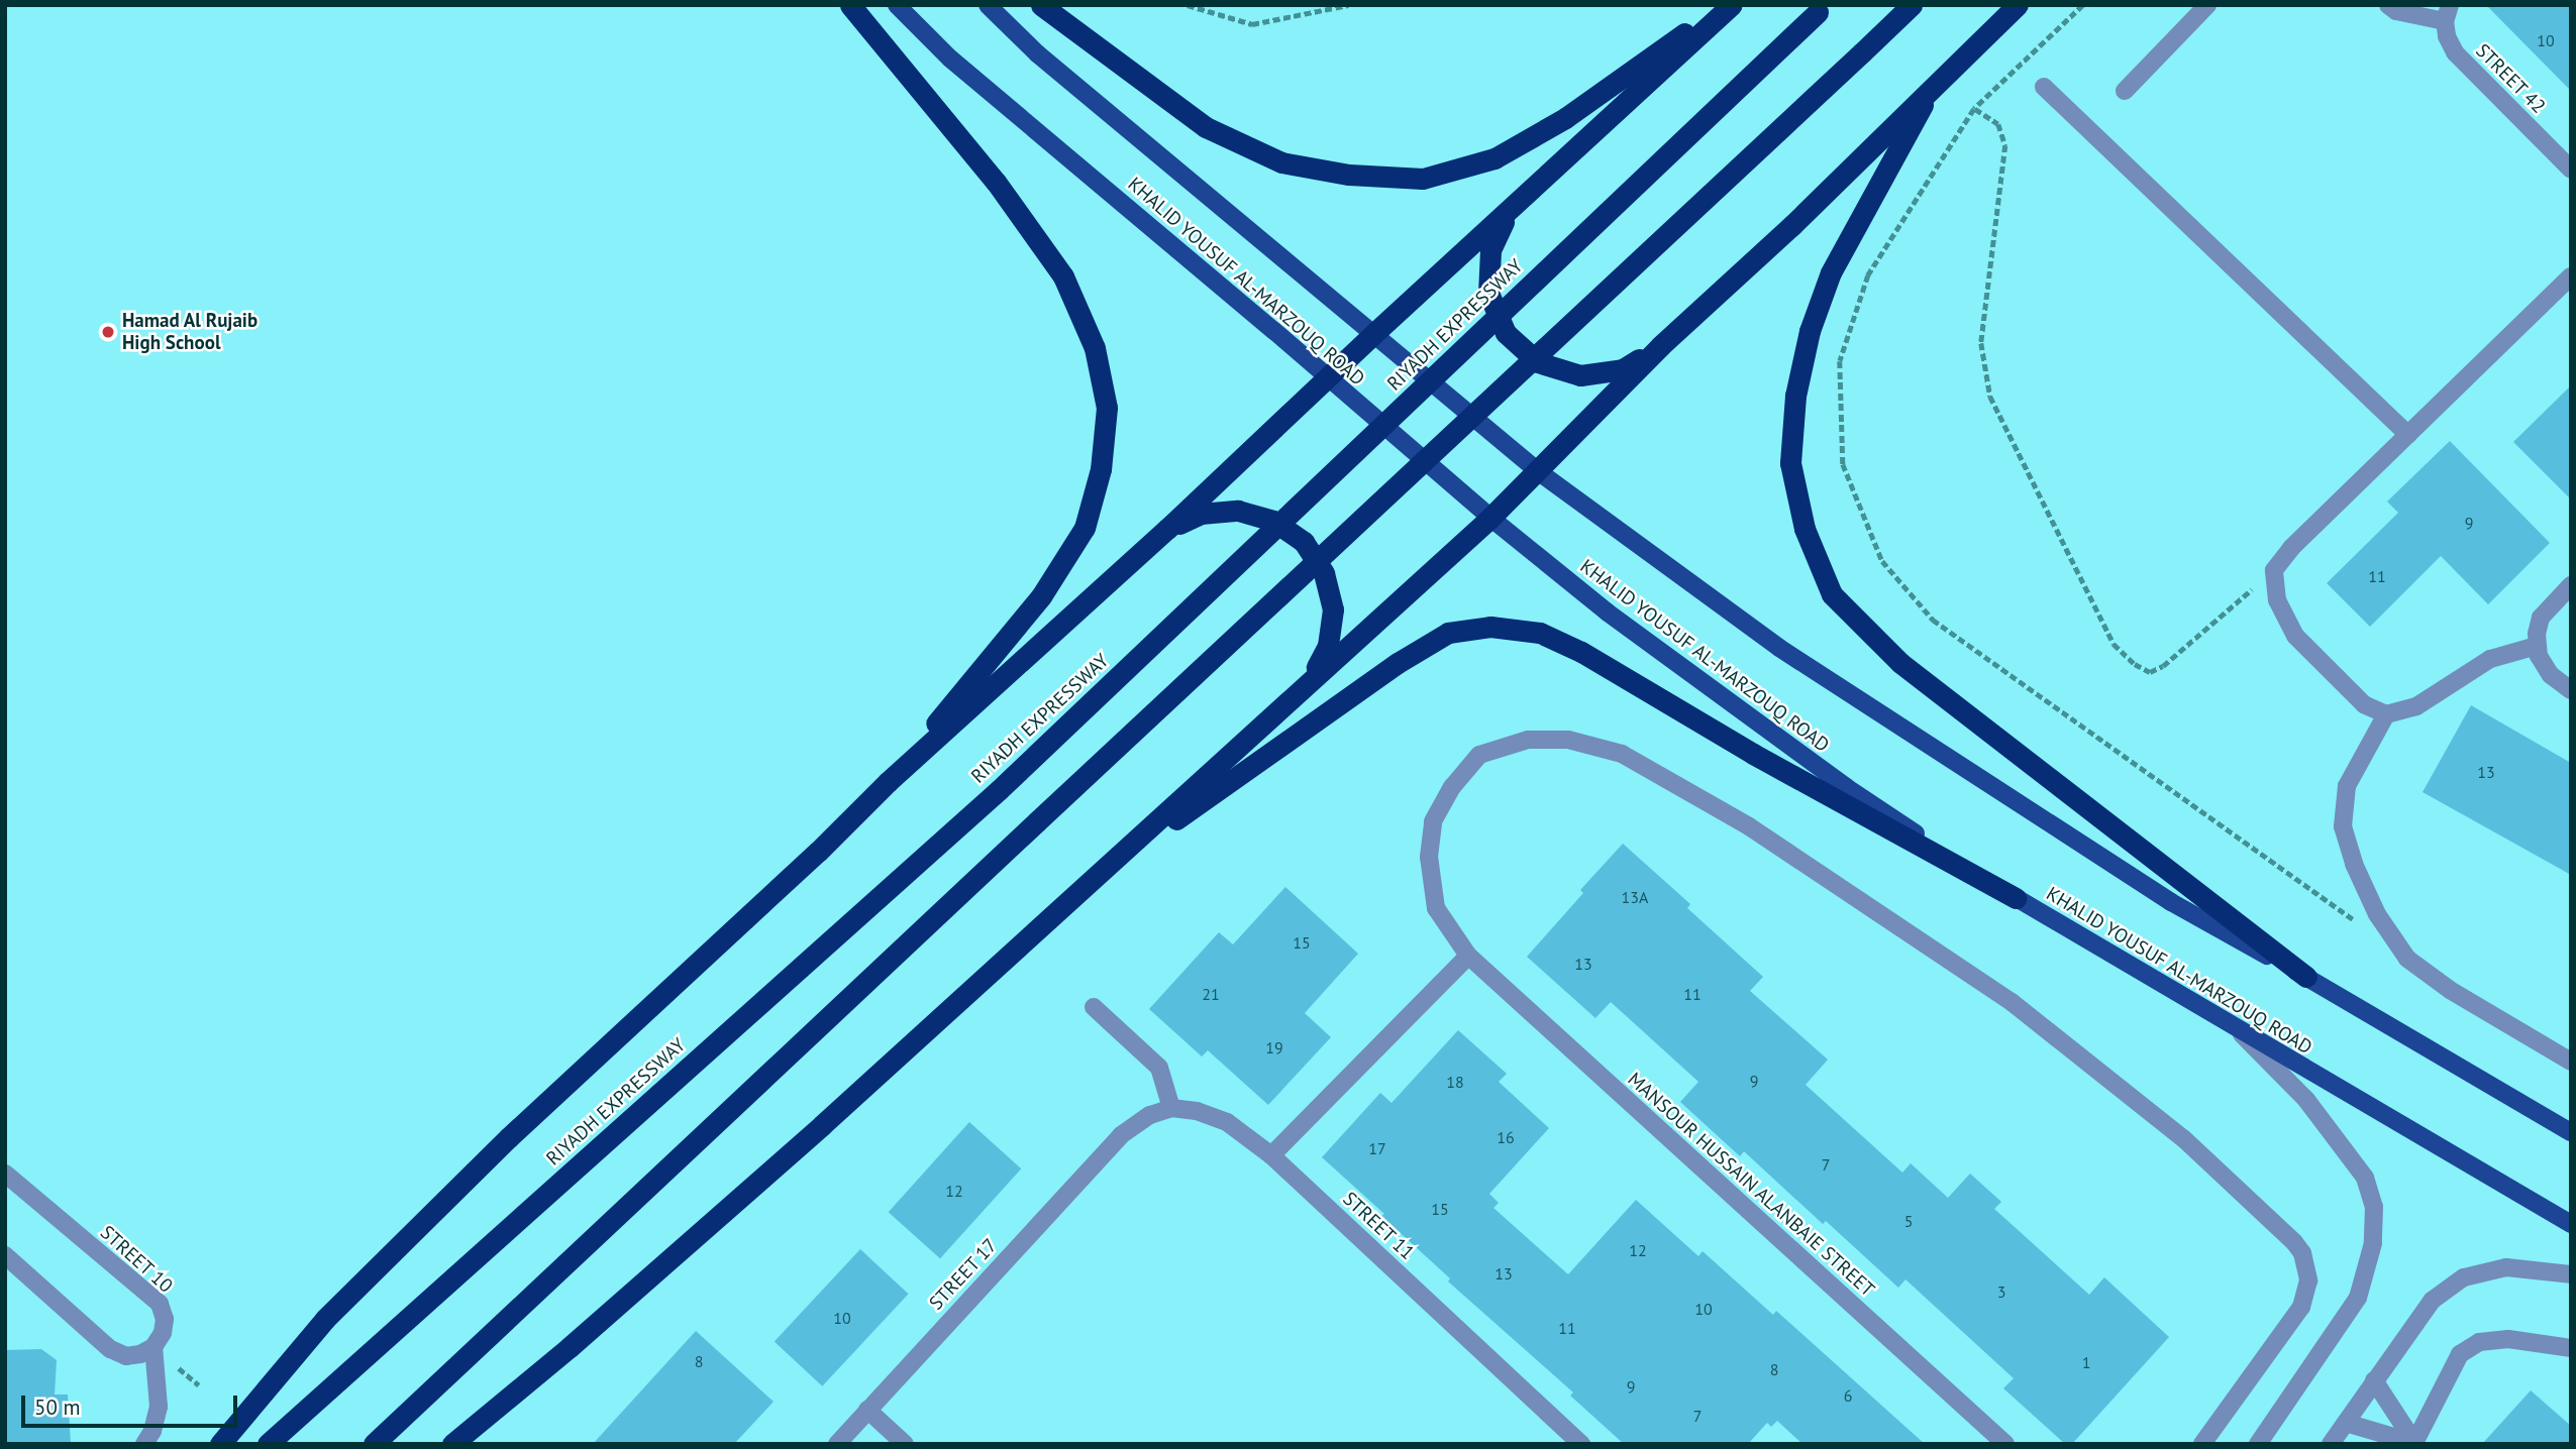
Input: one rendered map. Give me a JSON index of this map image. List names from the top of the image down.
{
  "streets": {
    "highway": ["RIYADH EXPRESSWAY"],
    "main road": ["KHALID YOUSUF AL-MARZOUQ ROAD"],
    "street": [
      "STREET 42",
      "MANSOUR HUSSAIN ALANBAIE STREET",
      "STREET 11",
      "STREET 10",
      "STREET 17"
    ]
  },
  "crossings": [
    ["STREET 11", "STREET 17"]
  ],
  "places": ["Hamad Al Rujaib High School"],
  "house_numbers": [
    "10",
    "9",
    "11",
    "13",
    "13A",
    "15",
    "13",
    "21",
    "11",
    "19",
    "9",
    "18",
    "16",
    "17",
    "7",
    "12",
    "15",
    "5",
    "12",
    "13",
    "3",
    "10",
    "10",
    "11",
    "8",
    "1",
    "8",
    "9",
    "6",
    "7"
  ],
  "scale_bar": "50 m"
}
